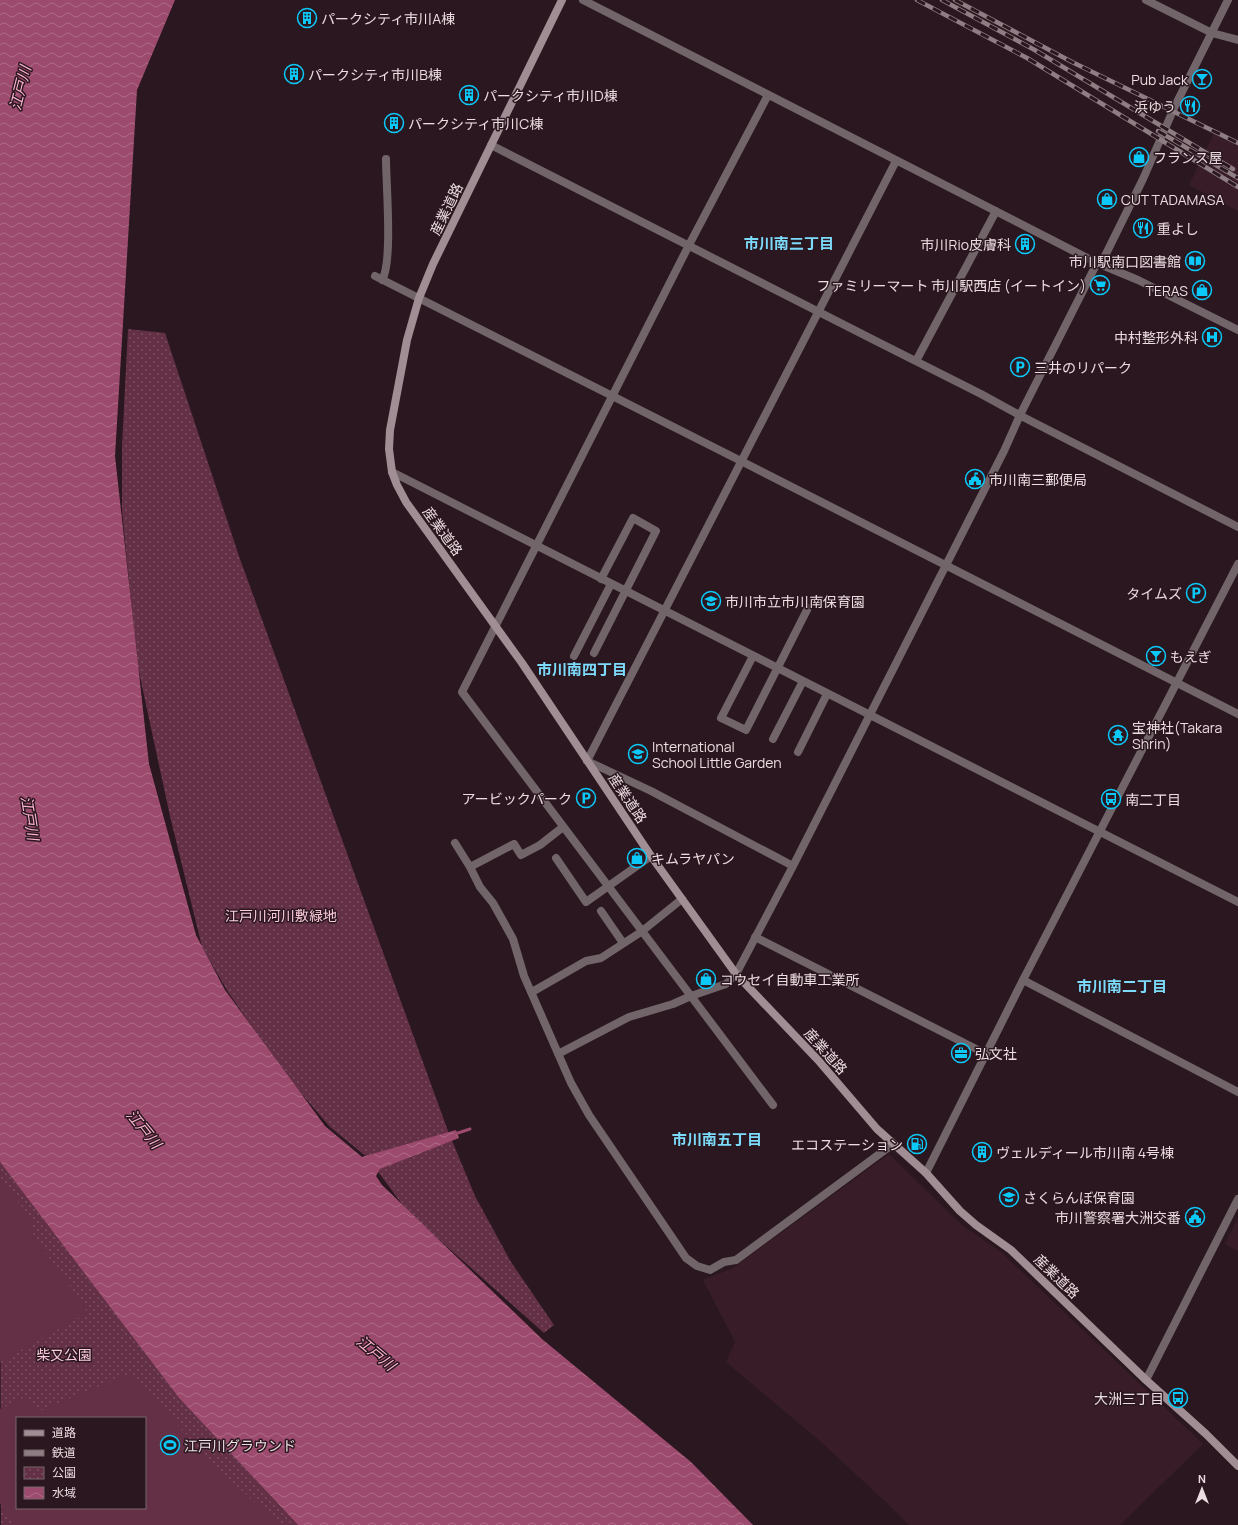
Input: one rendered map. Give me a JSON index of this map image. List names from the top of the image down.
{
  "streets": {
    "main road": ["産業道路"]
  },
  "districts": [
    "市川南三丁目",
    "市川南四丁目",
    "市川南二丁目",
    "市川南五丁目"
  ],
  "water": ["江戸川"],
  "parks": ["江戸川河川敷緑地", "柴又公園"],
  "places": {
    "building": [
      "パークシティ市川A棟",
      "パークシティ市川B棟",
      "パークシティ市川D棟",
      "パークシティ市川C棟",
      "市川Rio皮膚科",
      "ヴェルディール市川南 4号棟"
    ],
    "bar": ["Pub Jack", "もえぎ"],
    "restaurant": ["浜ゆう", "重よし"],
    "shop": [
      "フランス屋",
      "CUT TADAMASA",
      "TERAS",
      "キムラヤパン",
      "コウセイ自動車工業所"
    ],
    "library": ["市川駅南口図書館"],
    "supermarket": ["ファミリーマート 市川駅西店 (イートイン)"],
    "hospital": ["中村整形外科"],
    "parking": ["三井のリパーク", "タイムズ", "アービックパーク"],
    "public building": ["市川南三郵便局", "市川警察署大洲交番"],
    "school or university": ["市川市立市川南保育園", "International School Little Garden", "さくらんぼ保育園"],
    "temple": ["宝神社(Takara Shrin)"],
    "bus stop": ["南二丁目", "大洲三丁目"],
    "office": ["弘文社"],
    "fuel station": ["エコステーション"],
    "sports": ["江戸川グラウンド"]
  },
  "legend": [
    "道路",
    "鉄道",
    "公園",
    "水域"
  ],
  "north": "top"
}
